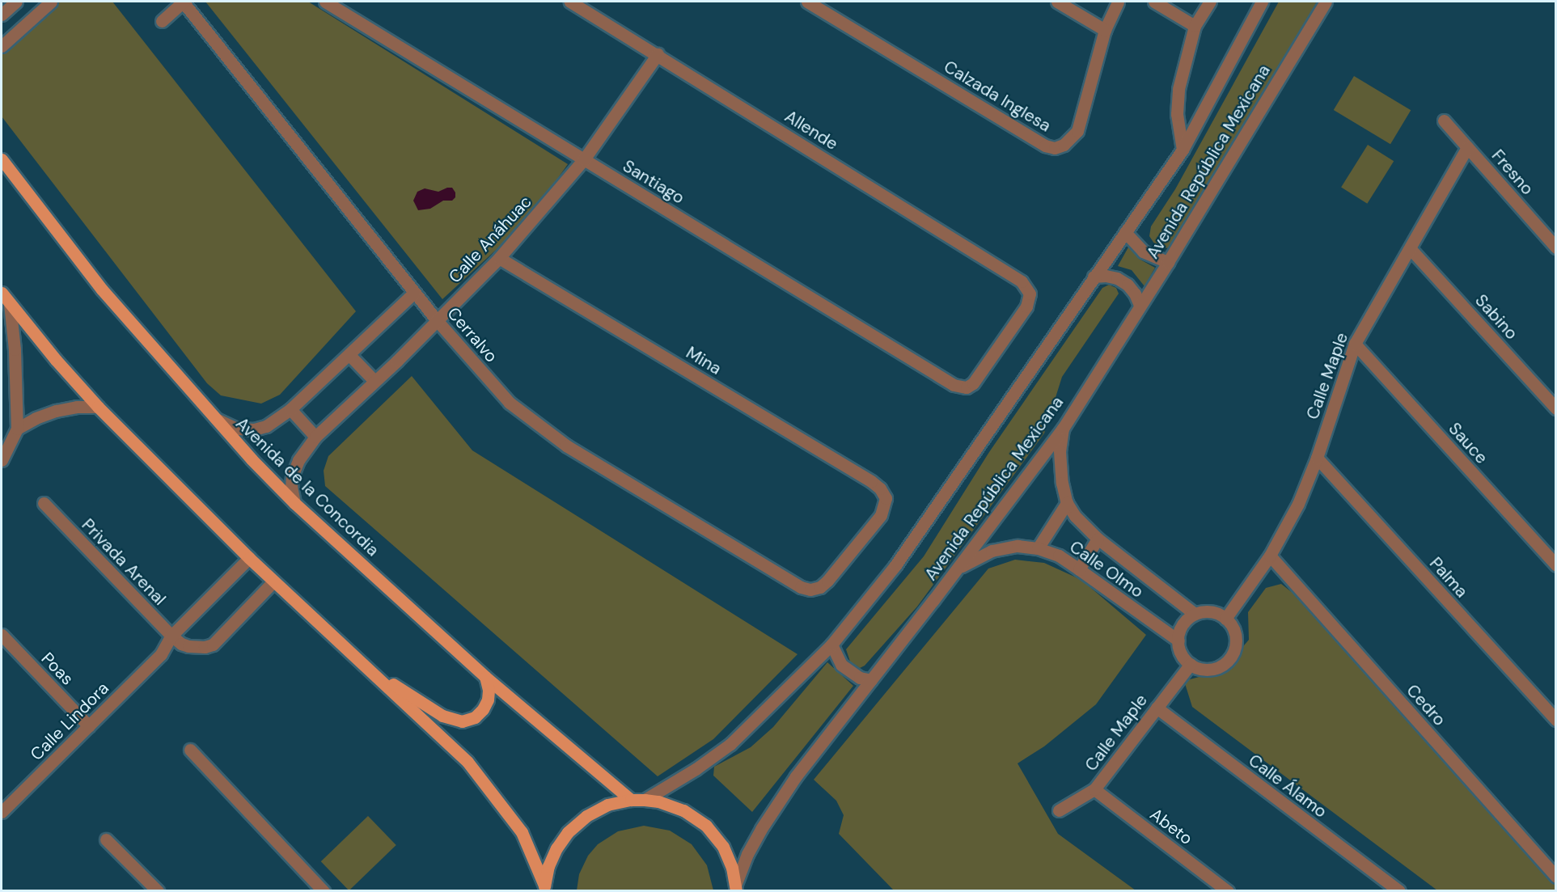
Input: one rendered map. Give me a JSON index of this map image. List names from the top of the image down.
{
  "streets": {
    "main road": ["Avenida de la Concordia"],
    "street": [
      "Calzada Inglesa",
      "Allende",
      "Avenida República Mexicana",
      "Fresno",
      "Santiago",
      "Calle Anáhuac",
      "Sabino",
      "Cerralvo",
      "Mina",
      "Calle Maple",
      "Sauce",
      "Privada Arenal",
      "Calle Olmo",
      "Palma",
      "Poas",
      "Cedro",
      "Calle Lindora",
      "Calle Álamo",
      "Abeto"
    ]
  },
  "crossings": [
    ["Allende", "Santiago"],
    ["Allende", "Calle Anáhuac"],
    ["Avenida República Mexicana", "Calle Olmo"],
    ["Fresno", "Calle Maple"],
    ["Santiago", "Calle Anáhuac"],
    ["Calle Anáhuac", "Cerralvo"],
    ["Calle Anáhuac", "Mina"],
    ["Calle Anáhuac", "Avenida de la Concordia"],
    ["Sabino", "Calle Maple"],
    ["Cerralvo", "Mina"],
    ["Calle Maple", "Sauce"],
    ["Calle Maple", "Calle Olmo"],
    ["Calle Maple", "Palma"],
    ["Calle Maple", "Cedro"],
    ["Calle Maple", "Calle Álamo"],
    ["Calle Maple", "Abeto"],
    ["Privada Arenal", "Calle Lindora"],
    ["Poas", "Calle Lindora"]
  ]
}
